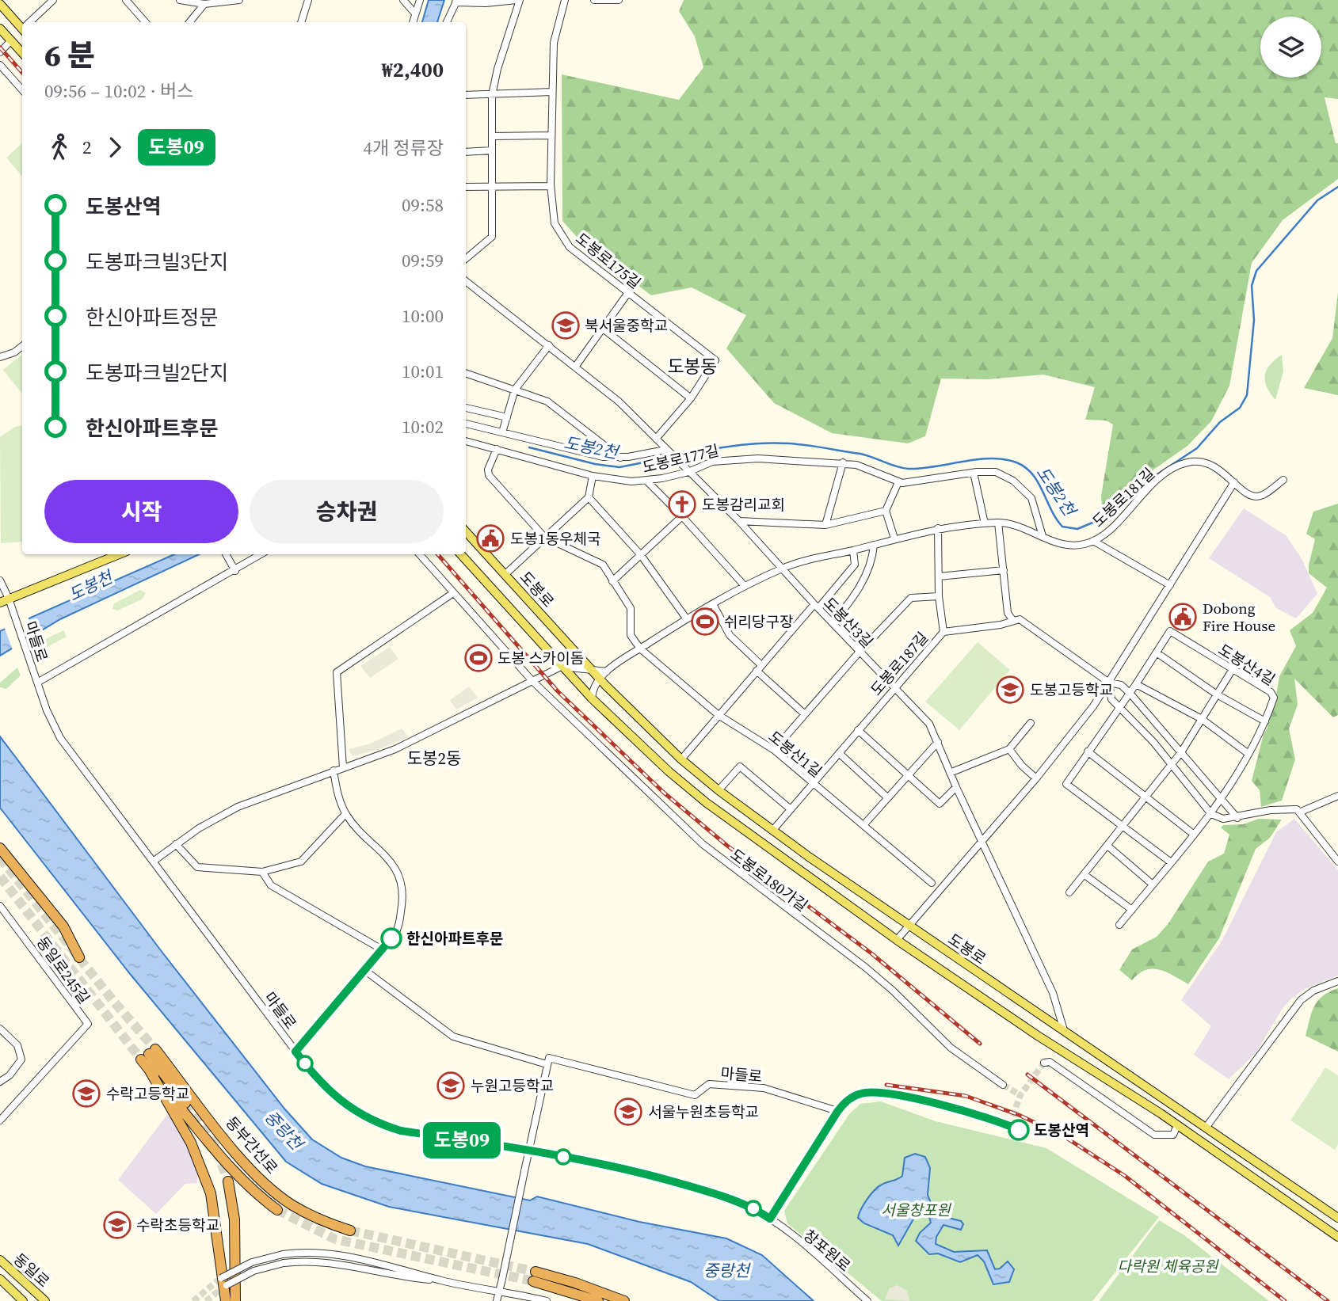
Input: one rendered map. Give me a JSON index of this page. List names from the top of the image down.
{
  "streets": {
    "highway": ["동부간선로"],
    "main road": ["도봉로", "동일로"],
    "street": [
      "도봉로175길",
      "도봉로177길",
      "도봉로181길",
      "도봉산3길",
      "마들로",
      "도봉로187길",
      "도봉산4길",
      "도봉산1길",
      "도봉로180가길",
      "동일로245길",
      "창포원로"
    ]
  },
  "crossings": [
    ["도봉로175길", "도봉산3길"],
    ["도봉로177길", "도봉로181길"],
    ["도봉로177길", "도봉산3길"],
    ["도봉로181길", "도봉산3길"],
    ["도봉로181길", "도봉산1길"],
    ["도봉로", "도봉산3길"],
    ["도봉로", "도봉로187길"],
    ["도봉산3길", "도봉로187길"],
    ["마들로", "창포원로"],
    ["도봉로187길", "도봉산1길"]
  ],
  "districts": ["도봉동", "도봉2동"],
  "water": ["도봉2천", "도봉천", "중랑천"],
  "parks": ["서울창포원", "다락원 체육공원"],
  "places": {
    "school or university": [
      "북서울중학교",
      "도봉고등학교",
      "누원고등학교",
      "수락고등학교",
      "서울누원초등학교",
      "수락초등학교"
    ],
    "church": ["도봉감리교회"],
    "public building": ["도봉1동우체국", "Dobong Fire House"],
    "sports": ["쉬리당구장", "도봉 스카이돔"],
    "other": ["한신아파트후문", "도봉산역"]
  },
  "lines": ["bus line 도봉09"],
  "page": {
    "on_map": "도봉09",
    "heading": ["6 분", "09:56 – 10:02 · 버스", "₩2,400"],
    "legs": ["2", "도봉09", "4개 정류장"],
    "list": [
      {
        "name": "도봉산역",
        "value": "09:58"
      },
      {
        "name": "도봉파크빌3단지",
        "value": "09:59"
      },
      {
        "name": "한신아파트정문",
        "value": "10:00"
      },
      {
        "name": "도봉파크빌2단지",
        "value": "10:01"
      },
      {
        "name": "한신아파트후문",
        "value": "10:02"
      }
    ],
    "buttons": ["시작", "승차권"]
  }
}
